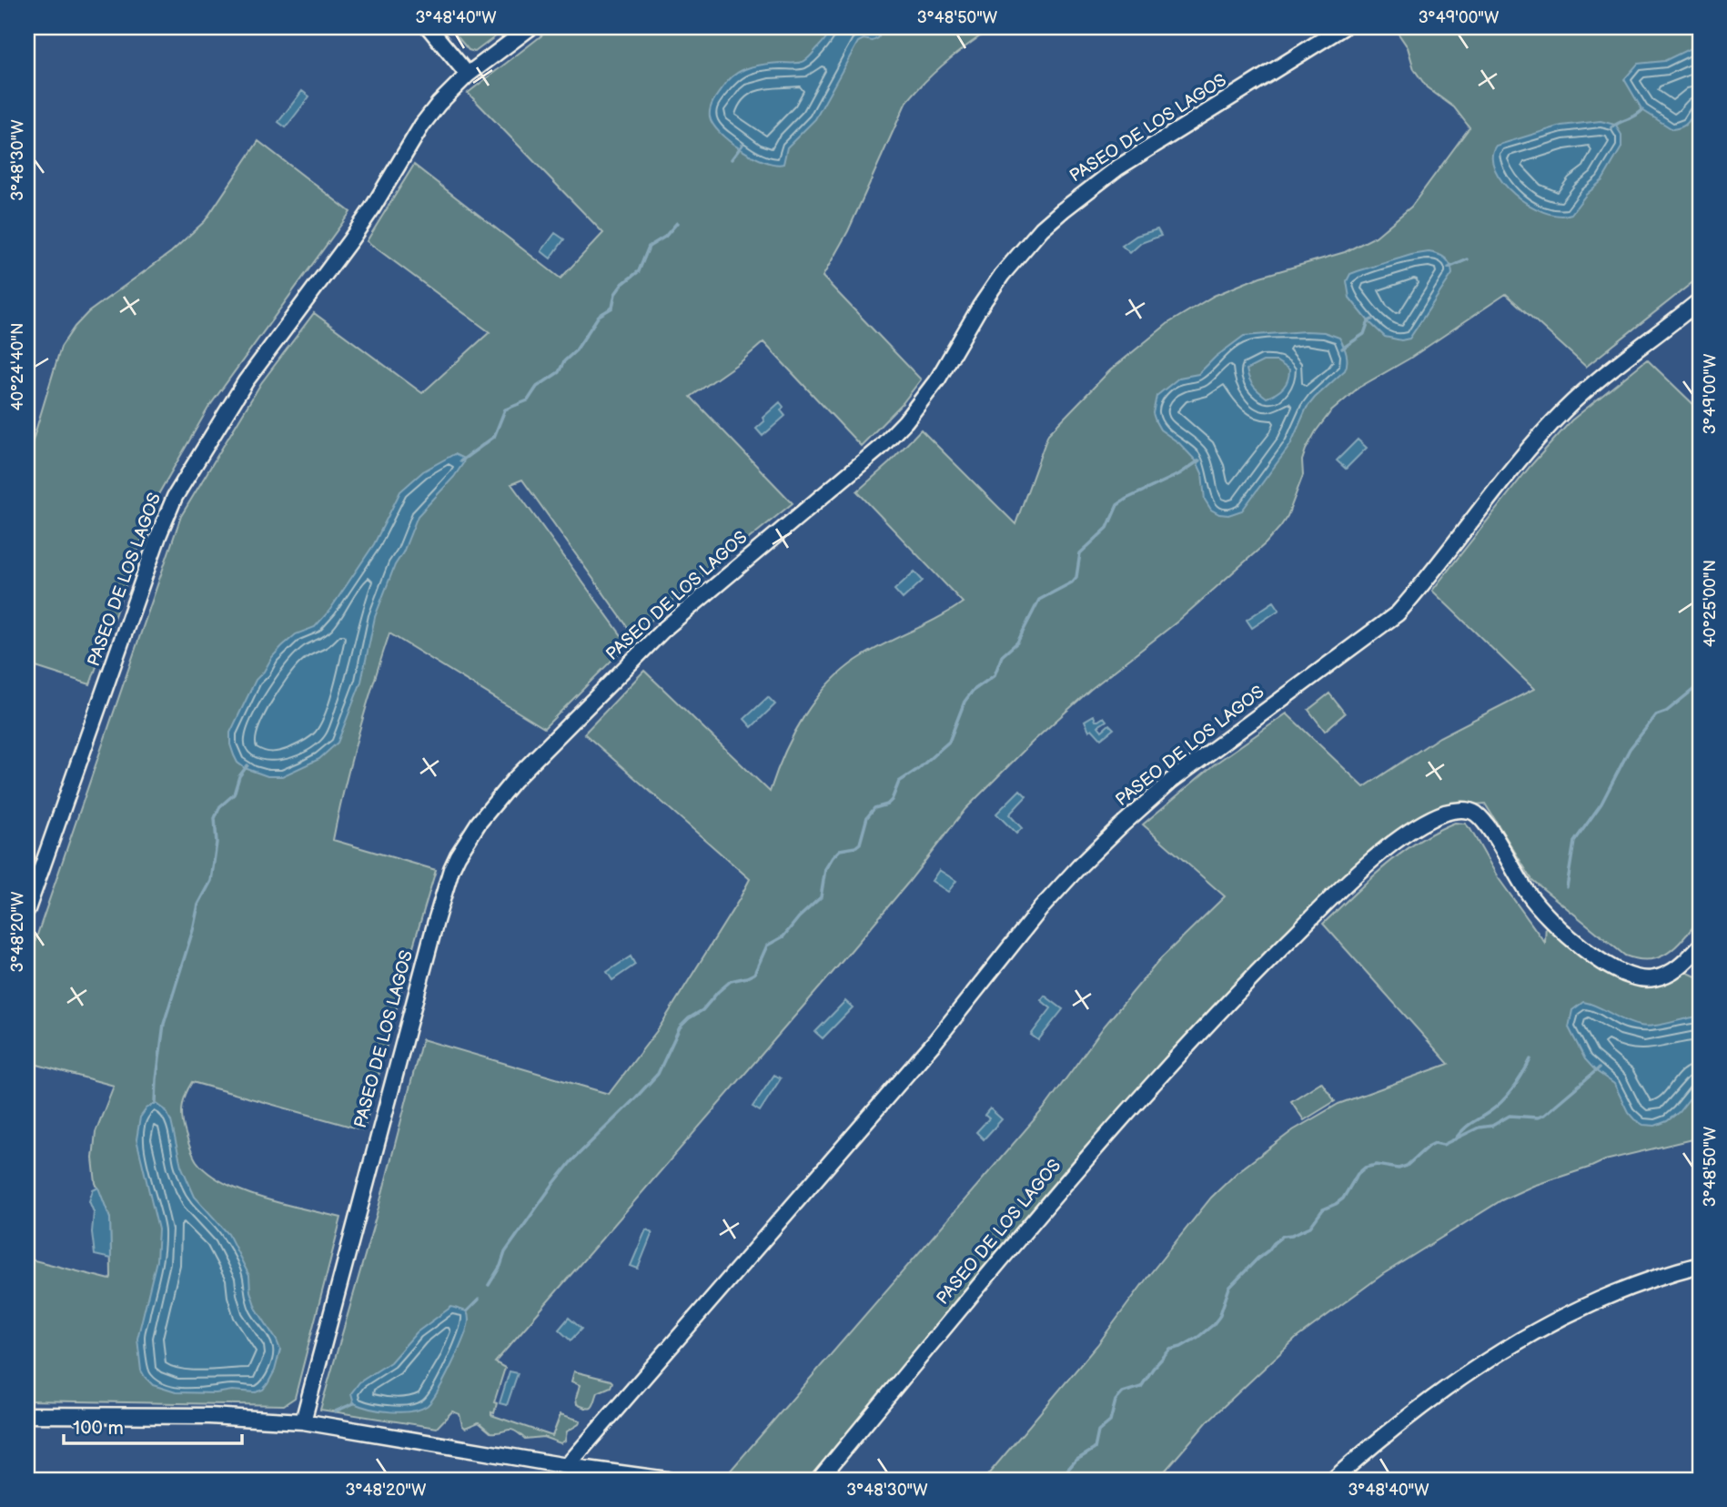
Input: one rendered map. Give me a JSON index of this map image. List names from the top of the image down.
{
  "streets": {
    "street": ["PASEO DE LOS LAGOS"]
  },
  "scale_bar": "100 m",
  "coordinates": [
    "3°48'40\"W",
    "3°48'50\"W",
    "3°49'00\"W",
    "3°48'30\"W",
    "40°24'40\"N",
    "40°25'00\"N",
    "3°48'20\"W"
  ]
}
